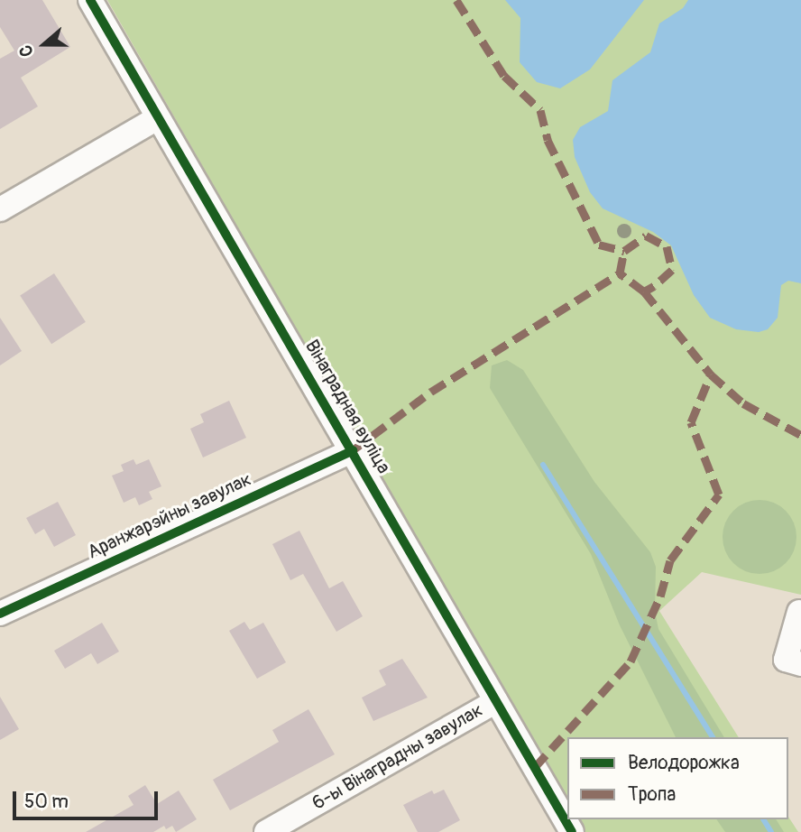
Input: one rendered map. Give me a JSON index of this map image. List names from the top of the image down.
{
  "streets": {
    "street": ["Вінаградная вуліца", "Аранжарэйны завулак", "6-ы Вінаградны завулак"]
  },
  "crossings": [
    ["Вінаградная вуліца", "Аранжарэйны завулак"],
    ["Вінаградная вуліца", "6-ы Вінаградны завулак"]
  ],
  "legend": ["Велодорожка", "Тропа"],
  "scale_bar": "50 m",
  "north": "left"
}
